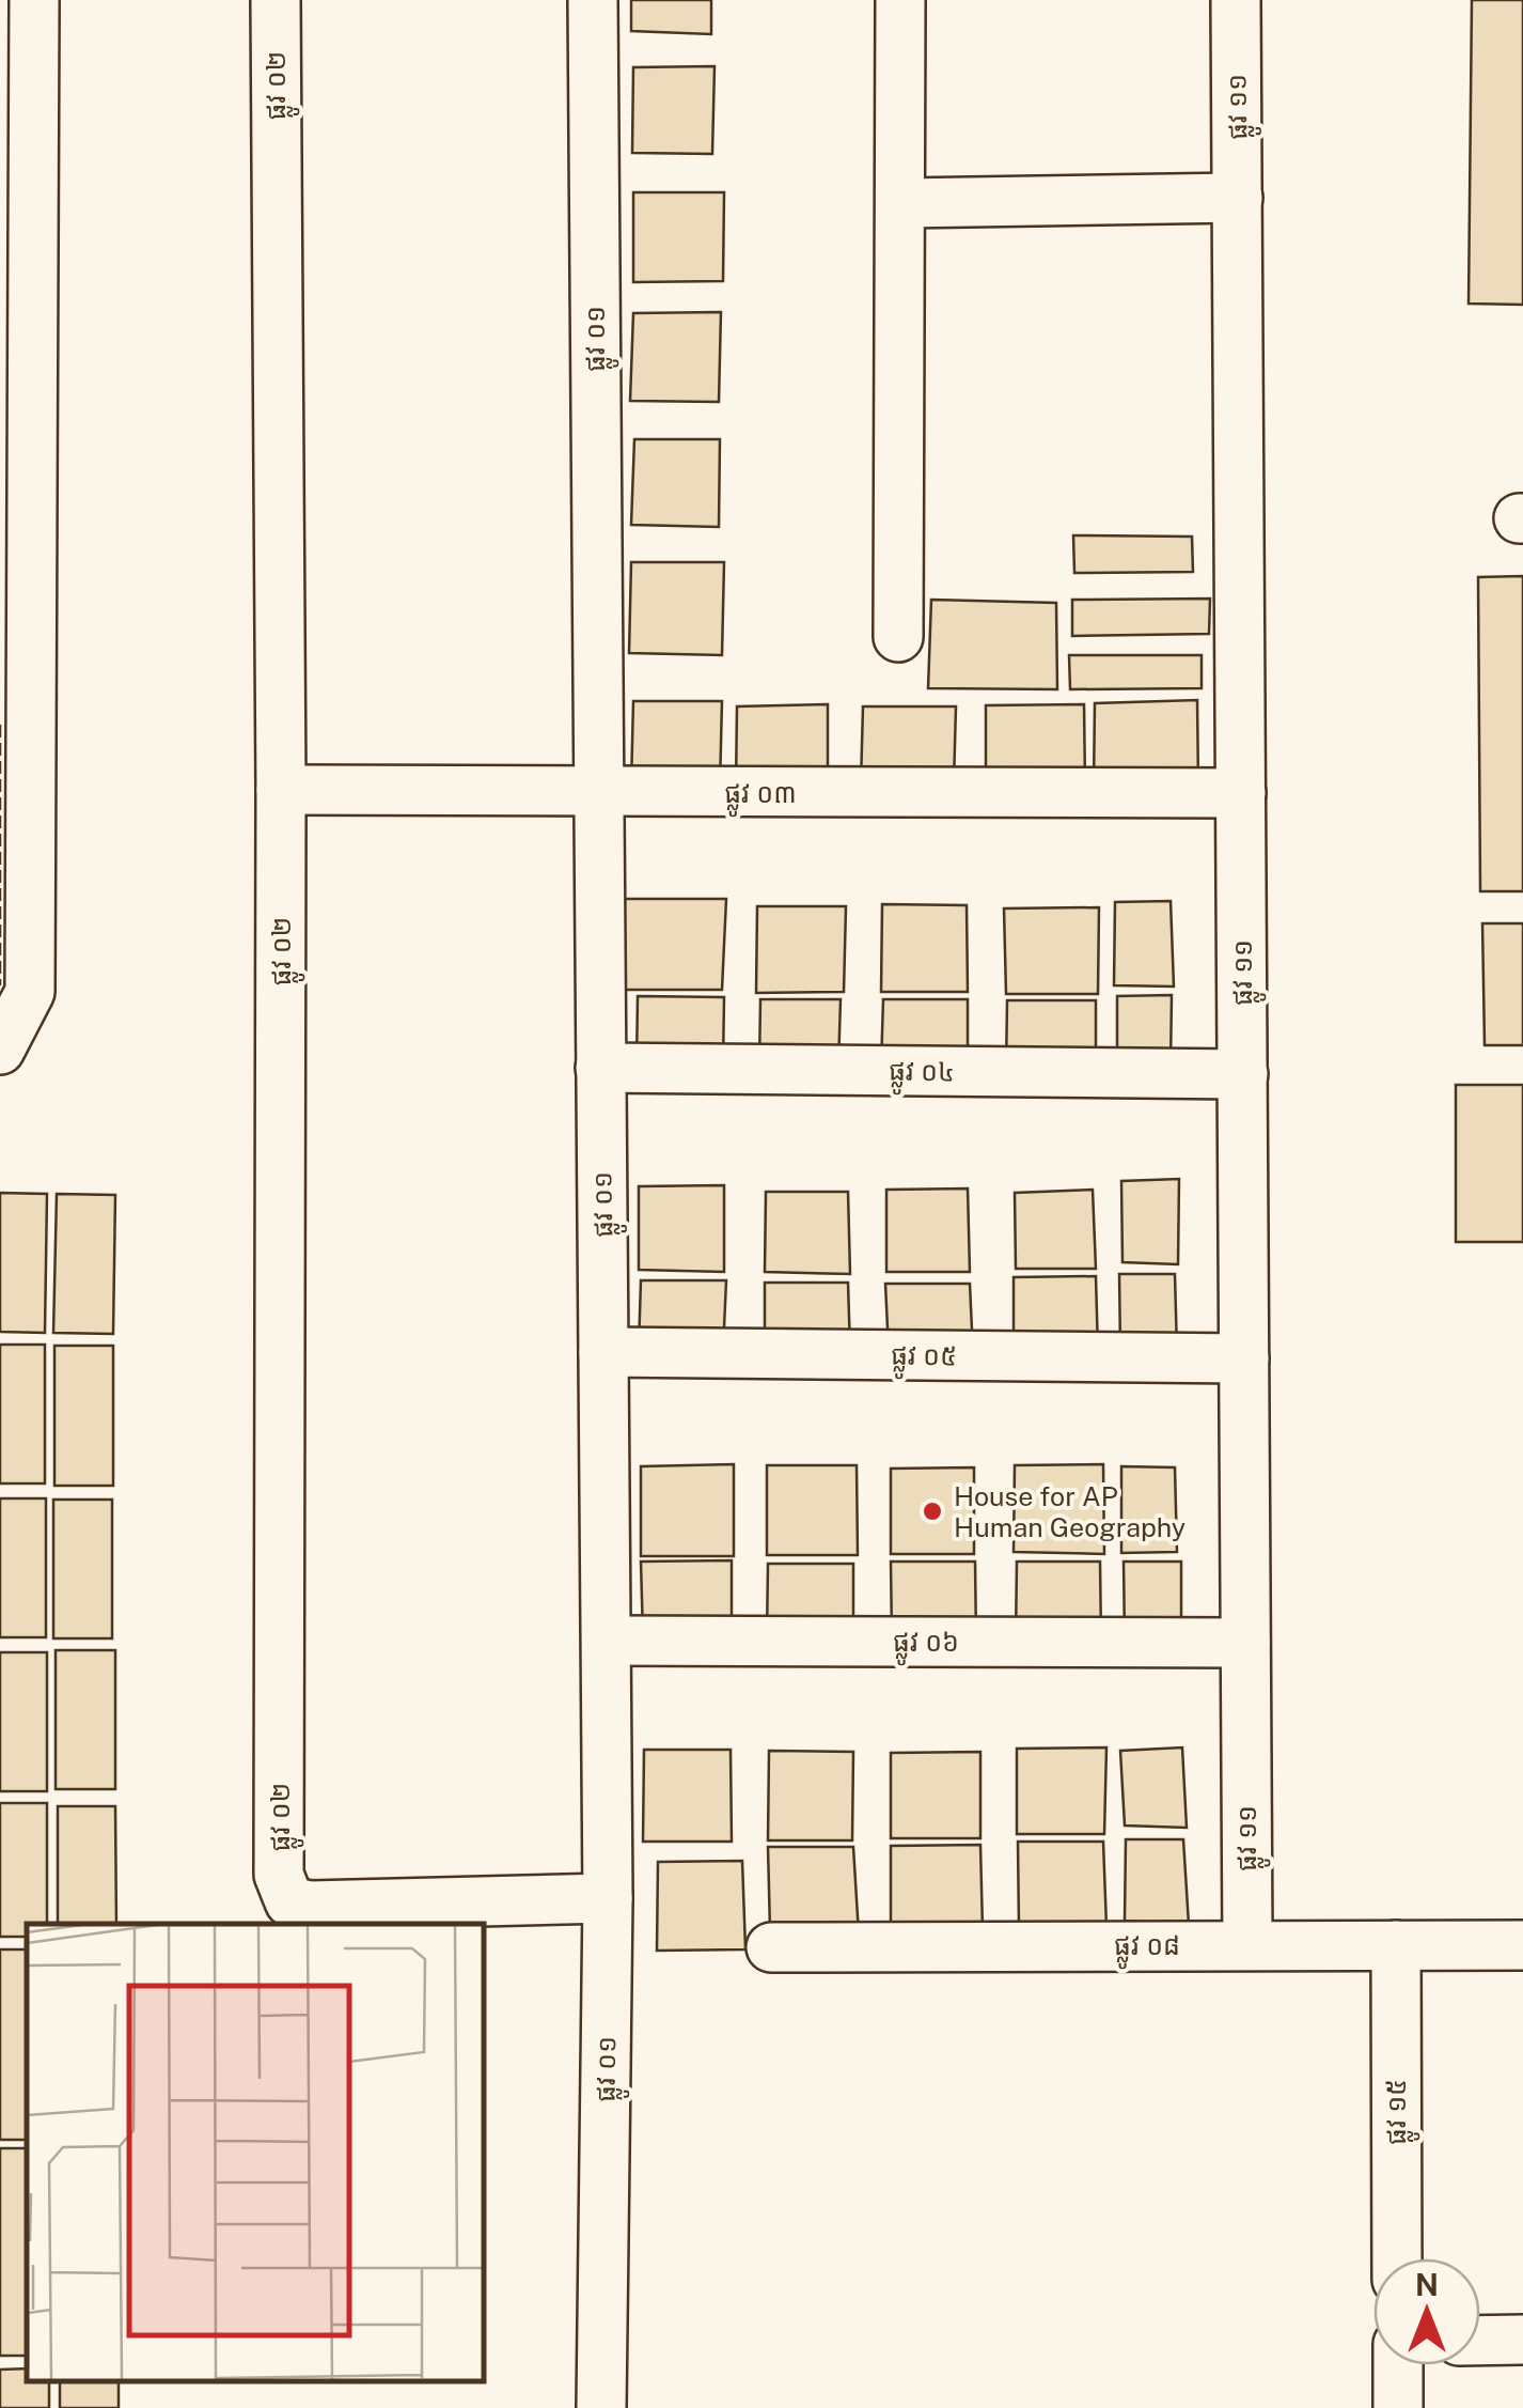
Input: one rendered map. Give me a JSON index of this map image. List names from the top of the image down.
{
  "streets": {
    "street": [
      "ផ្លូវ ០២",
      "ផ្លូវ ១១",
      "ផ្លូវ ០១",
      "ផ្លូវ ០៣",
      "ផ្លូវ ០៤",
      "ផ្លូវ ០៥",
      "ផ្លូវ ០៦",
      "ផ្លូវ ០៨",
      "ផ្លូវ ១៥"
    ]
  },
  "crossings": [
    ["ផ្លូវ ០២", "ផ្លូវ ០១"],
    ["ផ្លូវ ០២", "ផ្លូវ ០៣"],
    ["ផ្លូវ ១១", "ផ្លូវ ០៣"],
    ["ផ្លូវ ១១", "ផ្លូវ ០៤"],
    ["ផ្លូវ ១១", "ផ្លូវ ០៥"],
    ["ផ្លូវ ១១", "ផ្លូវ ០៦"],
    ["ផ្លូវ ១១", "ផ្លូវ ០៨"],
    ["ផ្លូវ ០១", "ផ្លូវ ០៣"],
    ["ផ្លូវ ០១", "ផ្លូវ ០៤"],
    ["ផ្លូវ ០១", "ផ្លូវ ០៥"],
    ["ផ្លូវ ០១", "ផ្លូវ ០៦"],
    ["ផ្លូវ ០៨", "ផ្លូវ ១៥"]
  ],
  "places": ["House for AP Human Geography"],
  "north": "top"
}
